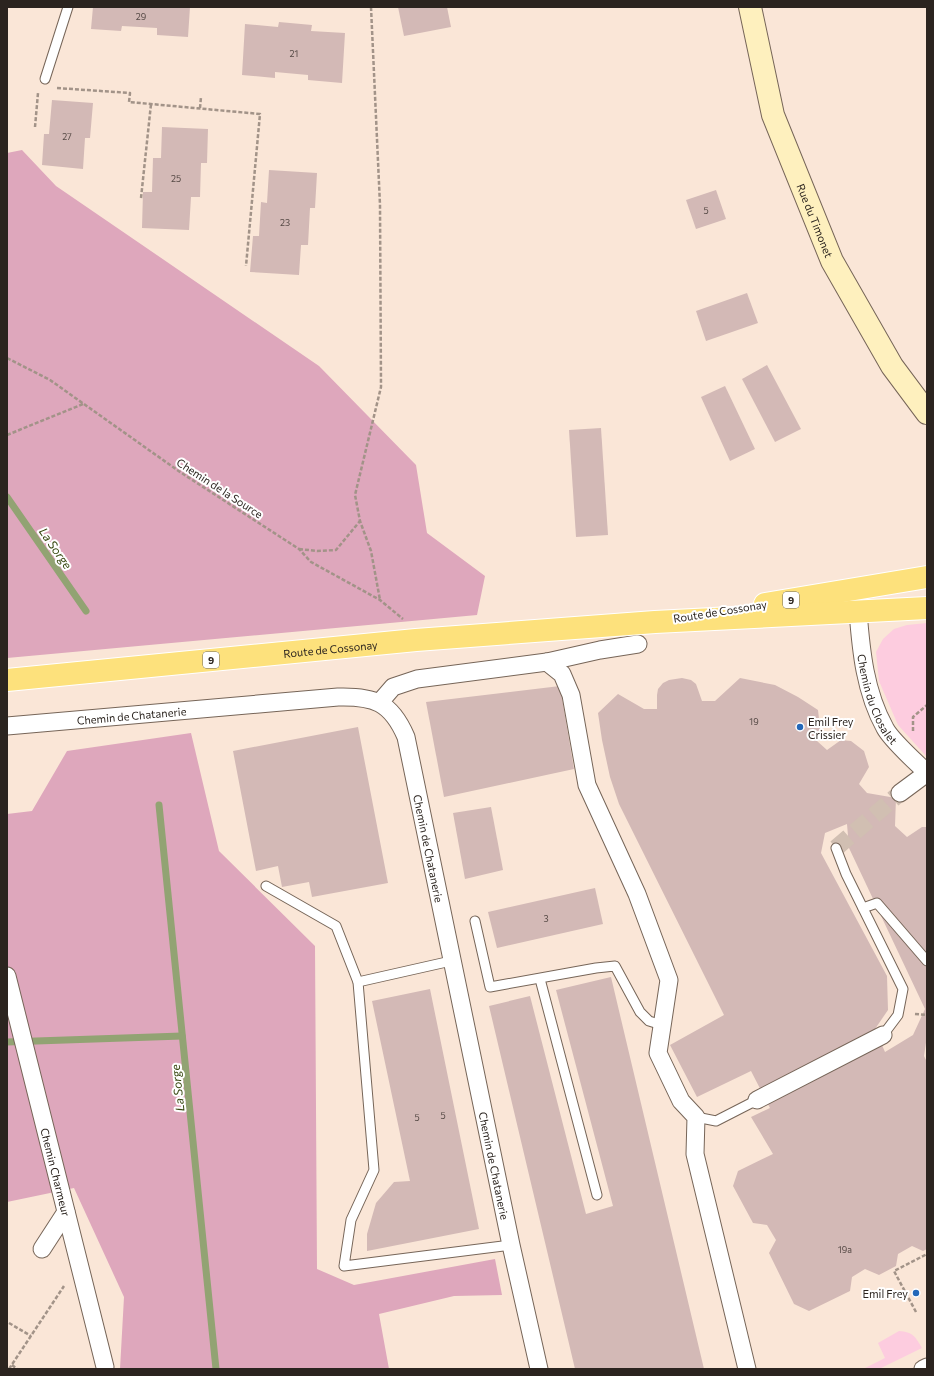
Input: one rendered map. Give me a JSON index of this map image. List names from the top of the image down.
{
  "streets": {
    "main road": ["Rue du Timonet", "9", "Route de Cossonay"],
    "street": ["Chemin du Closalet", "Chemin de Chatanerie", "Chemin Charmeur"],
    "path": ["Chemin de la Source"]
  },
  "crossings": [
    ["Chemin de la Source", "Route de Cossonay"],
    ["Route de Cossonay", "Chemin du Closalet"]
  ],
  "water": ["La Sorge"],
  "places": ["Emil Frey Crissier", "Emil Frey"],
  "house_numbers": [
    "29",
    "21",
    "27",
    "25",
    "5",
    "23",
    "19",
    "3",
    "5",
    "5",
    "19a"
  ]
}
